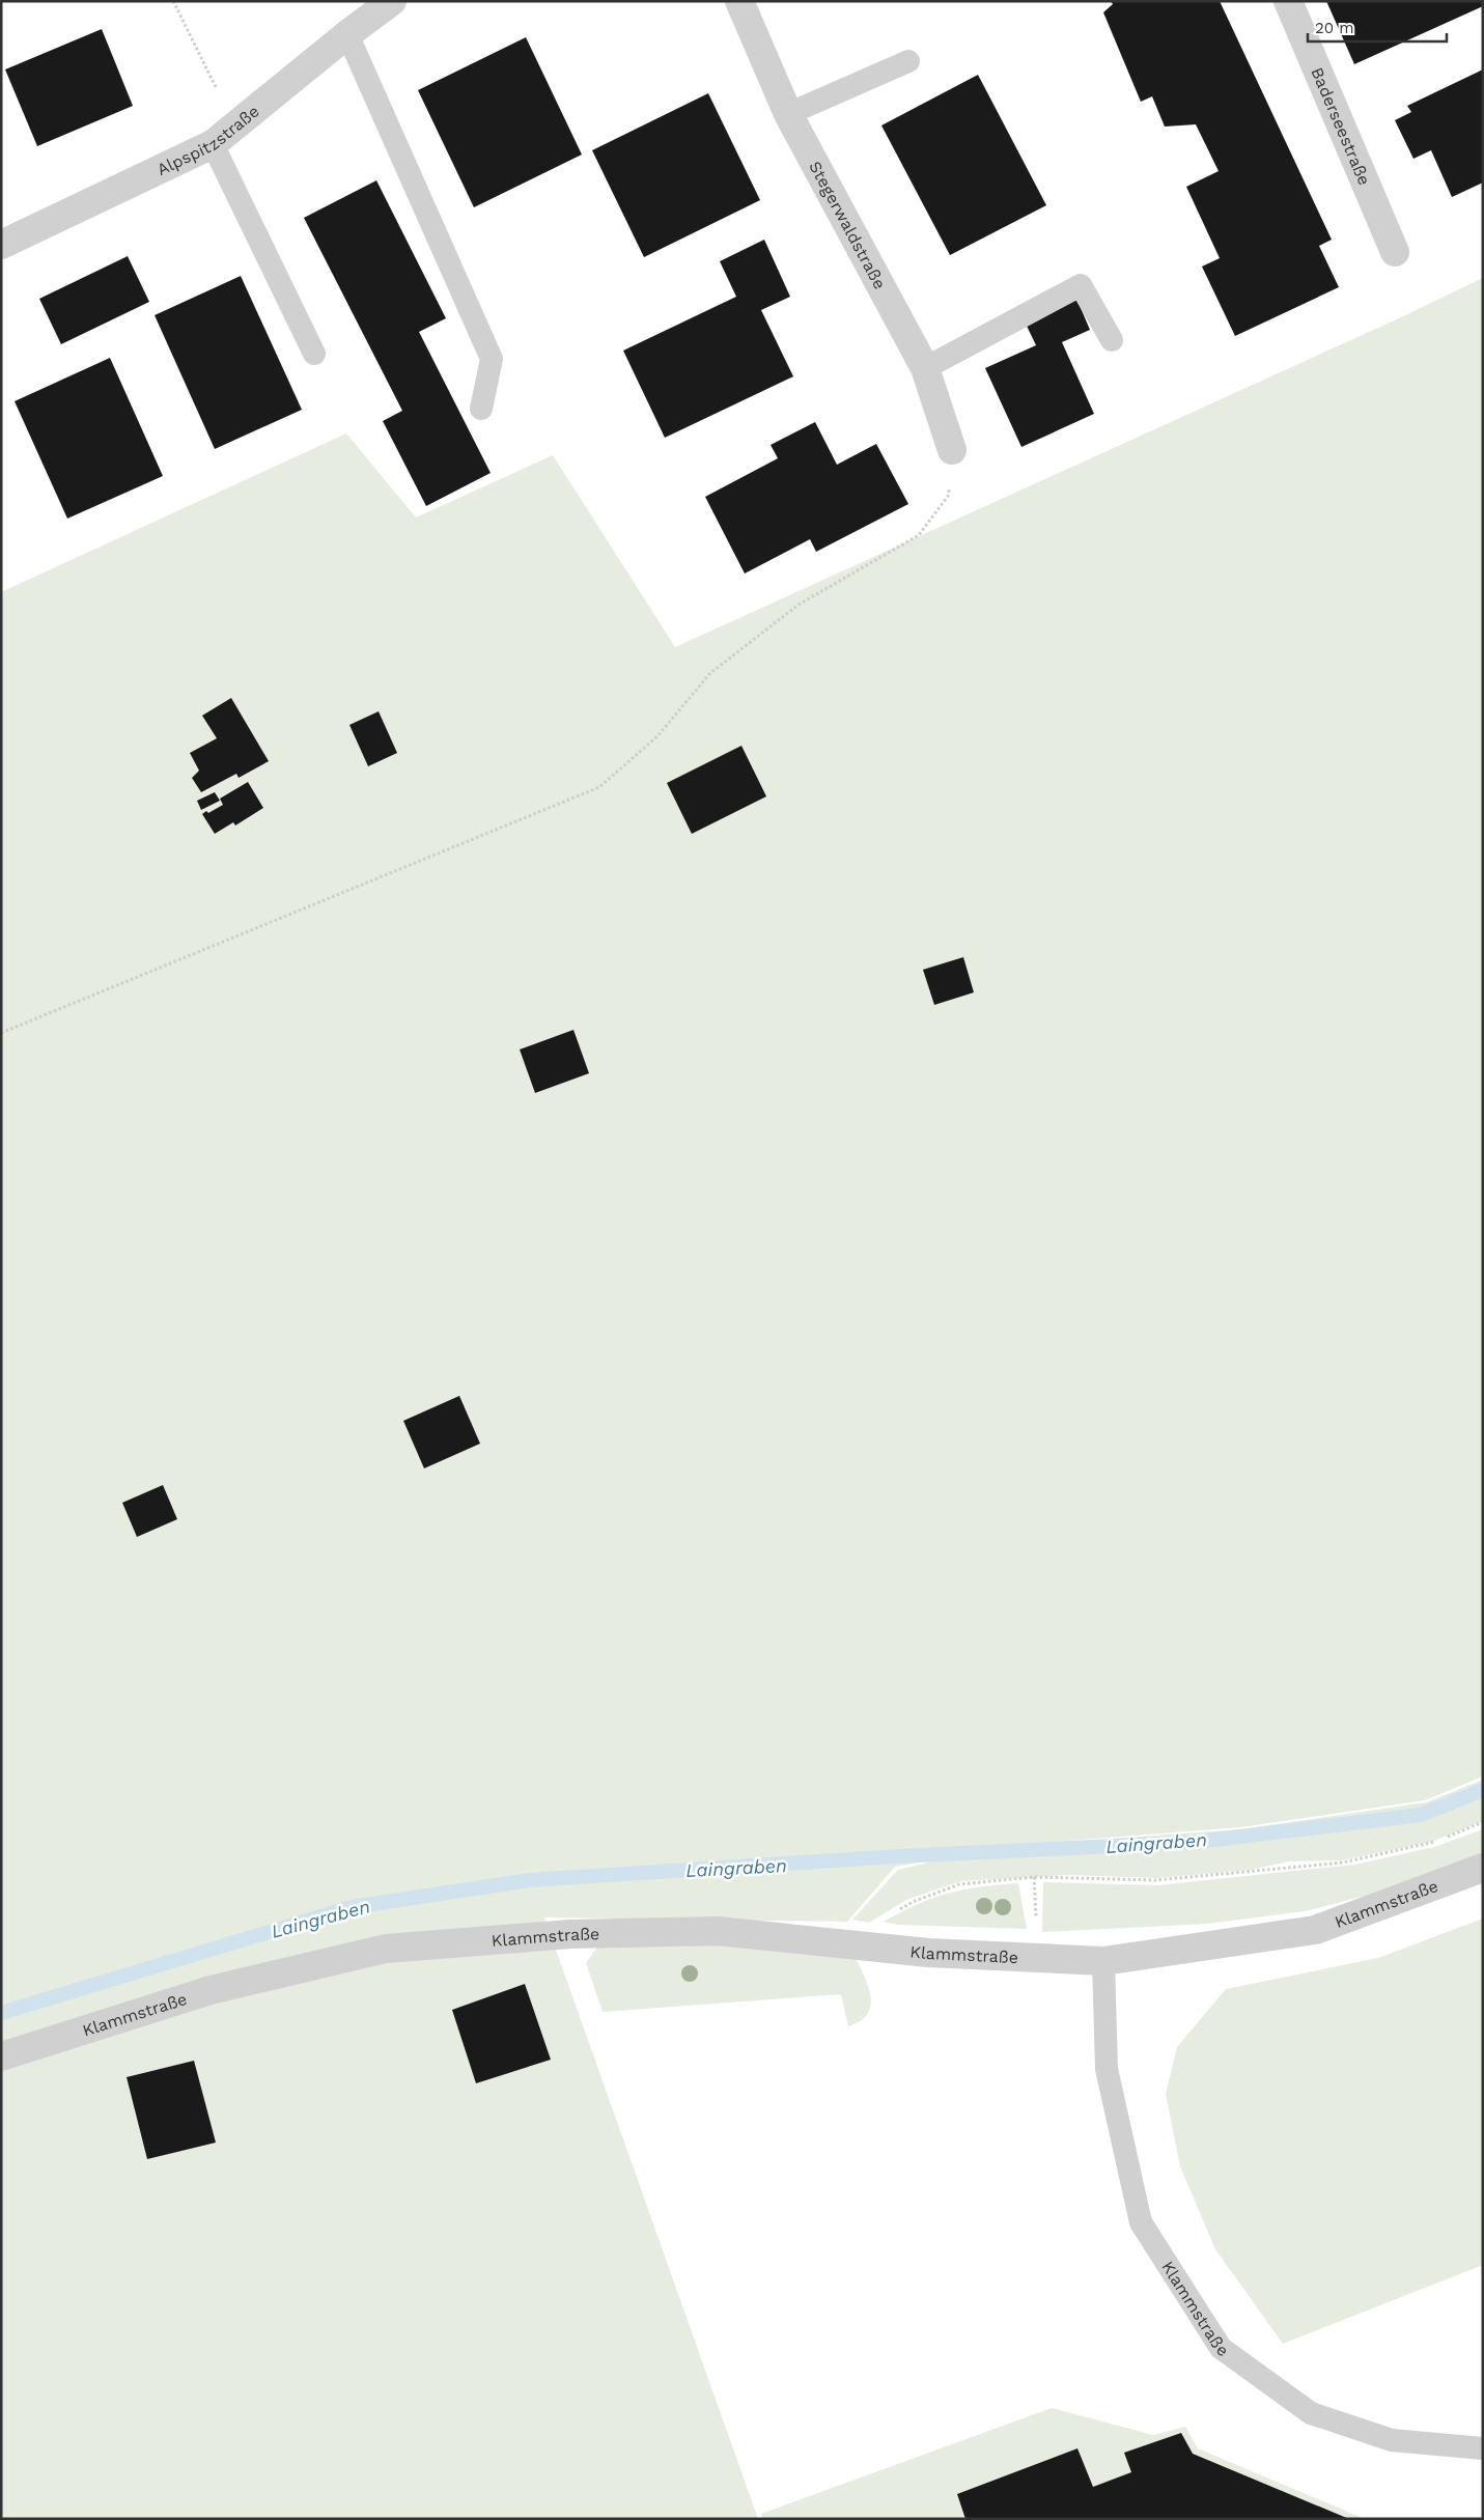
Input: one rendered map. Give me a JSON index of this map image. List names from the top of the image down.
{
  "streets": {
    "street": [
      "Baderseestraße",
      "Alpspitzstraße",
      "Stegerwaldstraße",
      "Klammstraße"
    ]
  },
  "water": ["Laingraben"],
  "scale_bar": "20 m"
}
